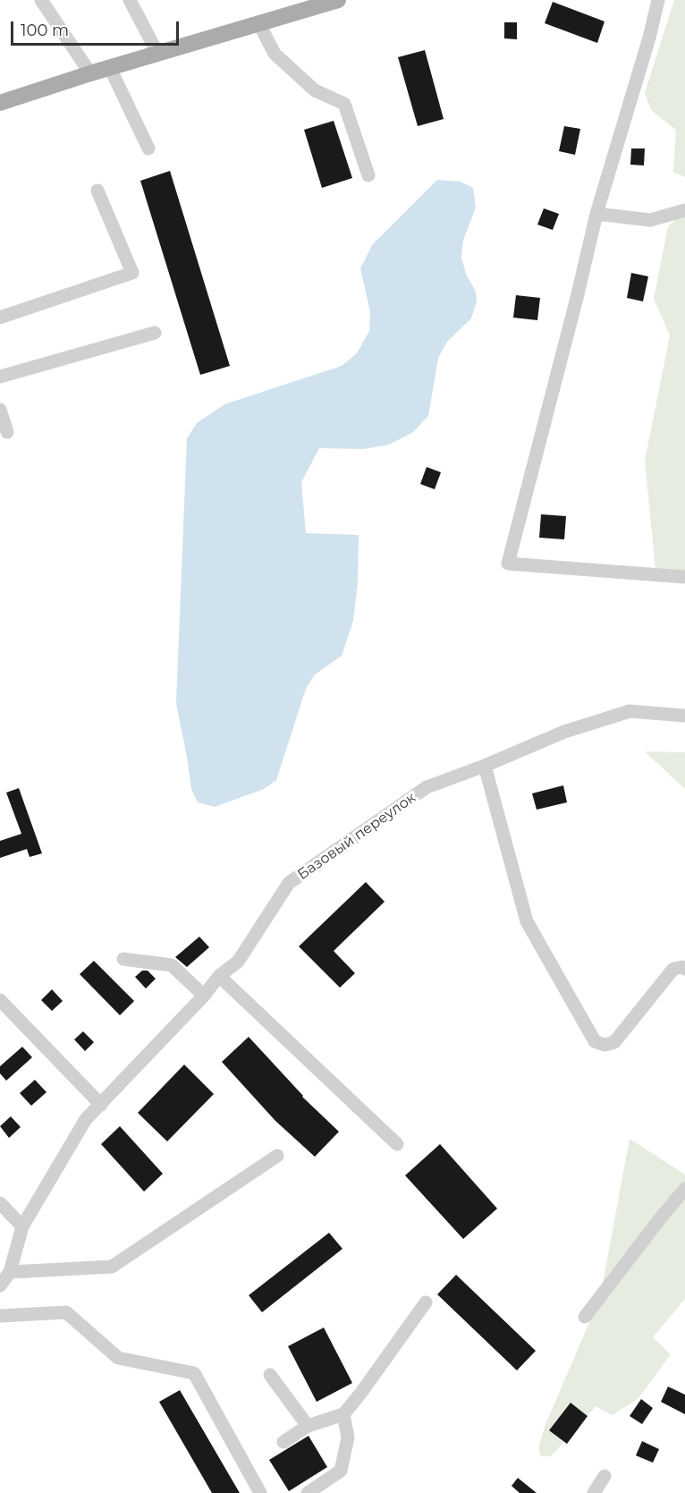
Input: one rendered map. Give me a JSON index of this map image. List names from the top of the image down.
{
  "streets": {
    "street": ["Базовый переулок"]
  },
  "scale_bar": "100 m"
}
